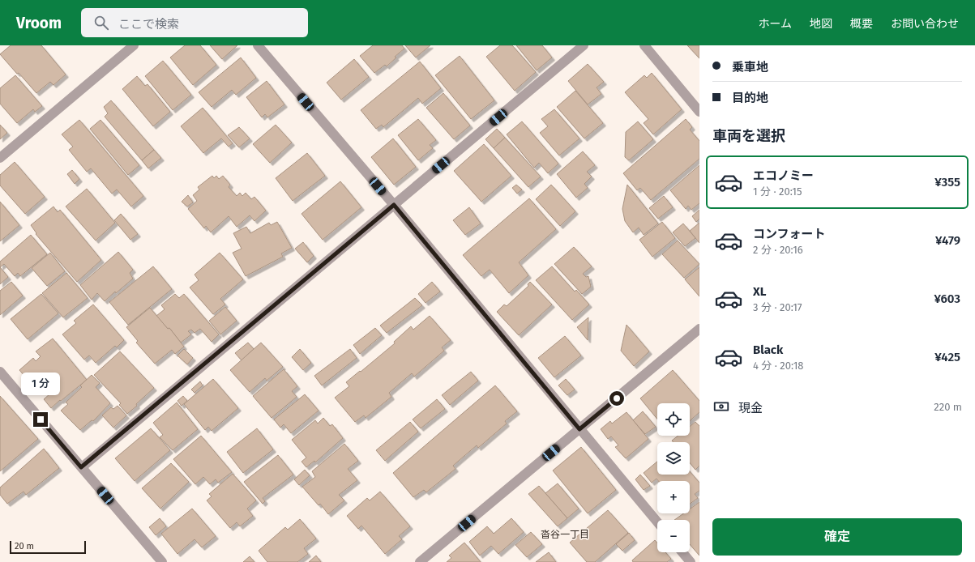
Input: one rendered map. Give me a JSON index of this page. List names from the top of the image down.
{
  "districts": ["沓谷一丁目"],
  "scale_bar": "20 m",
  "page": {
    "header": "Vroom",
    "search": "ここで検索",
    "nav": [
      "ホーム",
      "地図",
      "概要",
      "お問い合わせ"
    ],
    "banner": ["乗車地", "目的地"],
    "heading": "車両を選択",
    "list": [
      {
        "name": "エコノミー",
        "note": "1 分 · 20:15",
        "value": "¥355"
      },
      {
        "name": "コンフォート",
        "note": "2 分 · 20:16",
        "value": "¥479"
      },
      {
        "name": "XL",
        "note": "3 分 · 20:17",
        "value": "¥603"
      },
      {
        "name": "Black",
        "note": "4 分 · 20:18",
        "value": "¥425"
      }
    ],
    "bubble": "1 分",
    "pay": ["現金", "220 m"],
    "map_buttons": ["+", "−"],
    "buttons": "確定",
    "scale": "20 m"
  }
}
